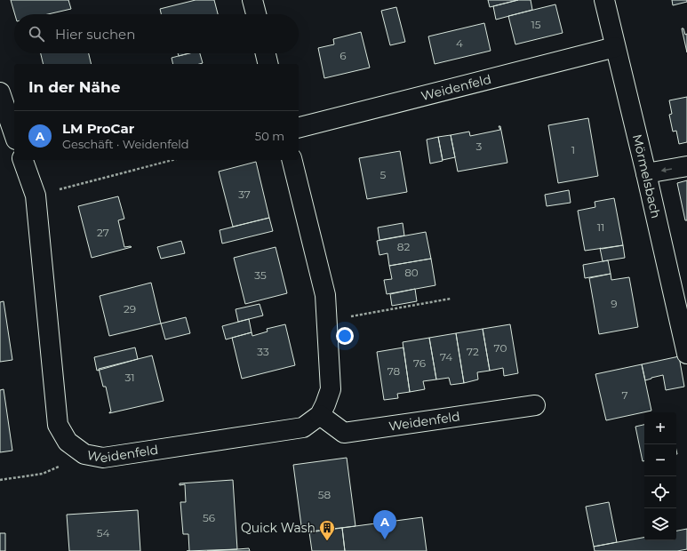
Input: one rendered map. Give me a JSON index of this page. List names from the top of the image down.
{
  "streets": {
    "street": ["Weidenfeld", "Mörmelsbach"]
  },
  "crossings": [
    ["Weidenfeld", "Mörmelsbach"]
  ],
  "places": {
    "building": ["Quick Wash"]
  },
  "house_numbers": [
    "15",
    "4",
    "6",
    "3",
    "1",
    "5",
    "37",
    "11",
    "27",
    "82",
    "80",
    "35",
    "9",
    "29",
    "70",
    "33",
    "72",
    "74",
    "76",
    "78",
    "31",
    "7",
    "58",
    "56",
    "54"
  ],
  "page": {
    "search": "Hier suchen",
    "heading": "In der Nähe",
    "list": [
      {
        "mark": "A",
        "name": "LM ProCar",
        "note": "Geschäft · Weidenfeld",
        "value": "50 m"
      }
    ],
    "map_buttons": ["+", "−"],
    "pins": "A"
  }
}
